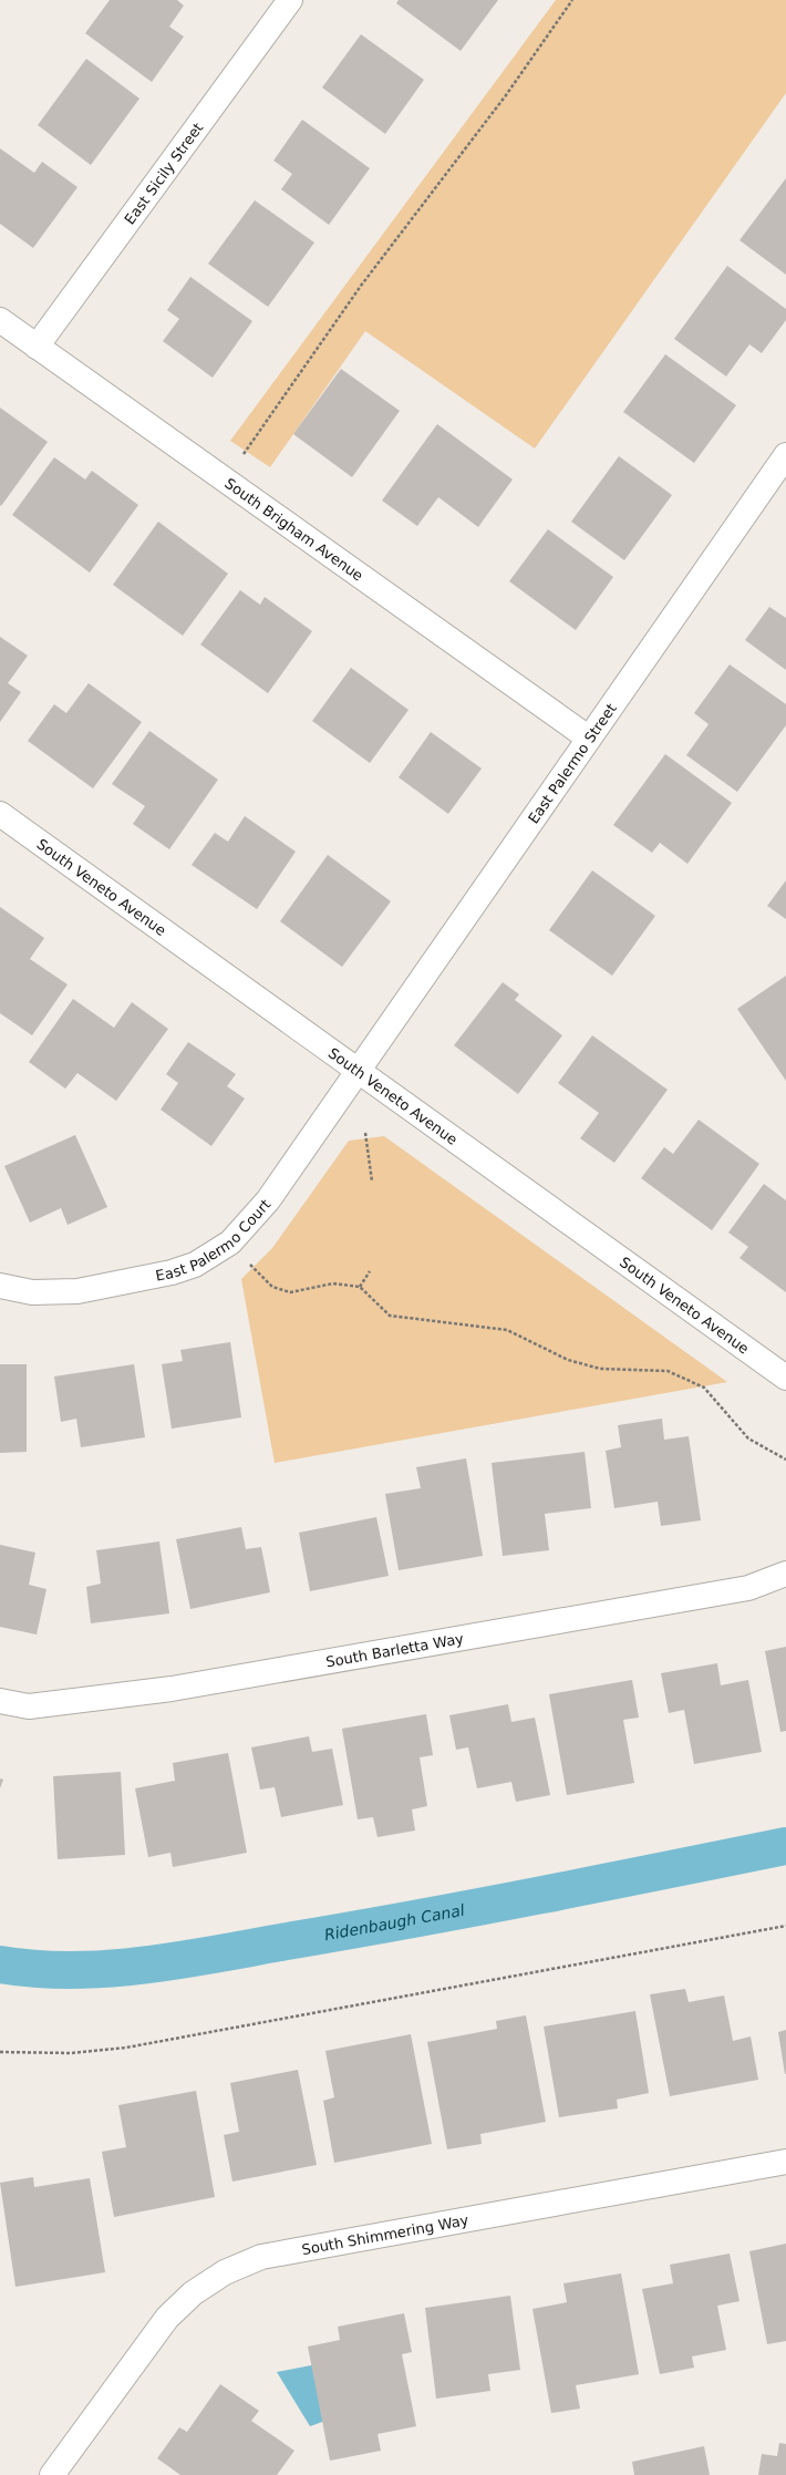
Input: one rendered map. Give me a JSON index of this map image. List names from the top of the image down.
{
  "streets": {
    "street": [
      "East Sicily Street",
      "South Brigham Avenue",
      "East Palermo Street",
      "South Veneto Avenue",
      "East Palermo Court",
      "South Barletta Way",
      "South Shimmering Way"
    ]
  },
  "crossings": [
    ["East Sicily Street", "South Brigham Avenue"],
    ["South Brigham Avenue", "East Palermo Street"],
    ["East Palermo Street", "South Veneto Avenue"],
    ["East Palermo Street", "East Palermo Court"],
    ["South Veneto Avenue", "East Palermo Court"]
  ],
  "water": ["Ridenbaugh Canal"]
}
